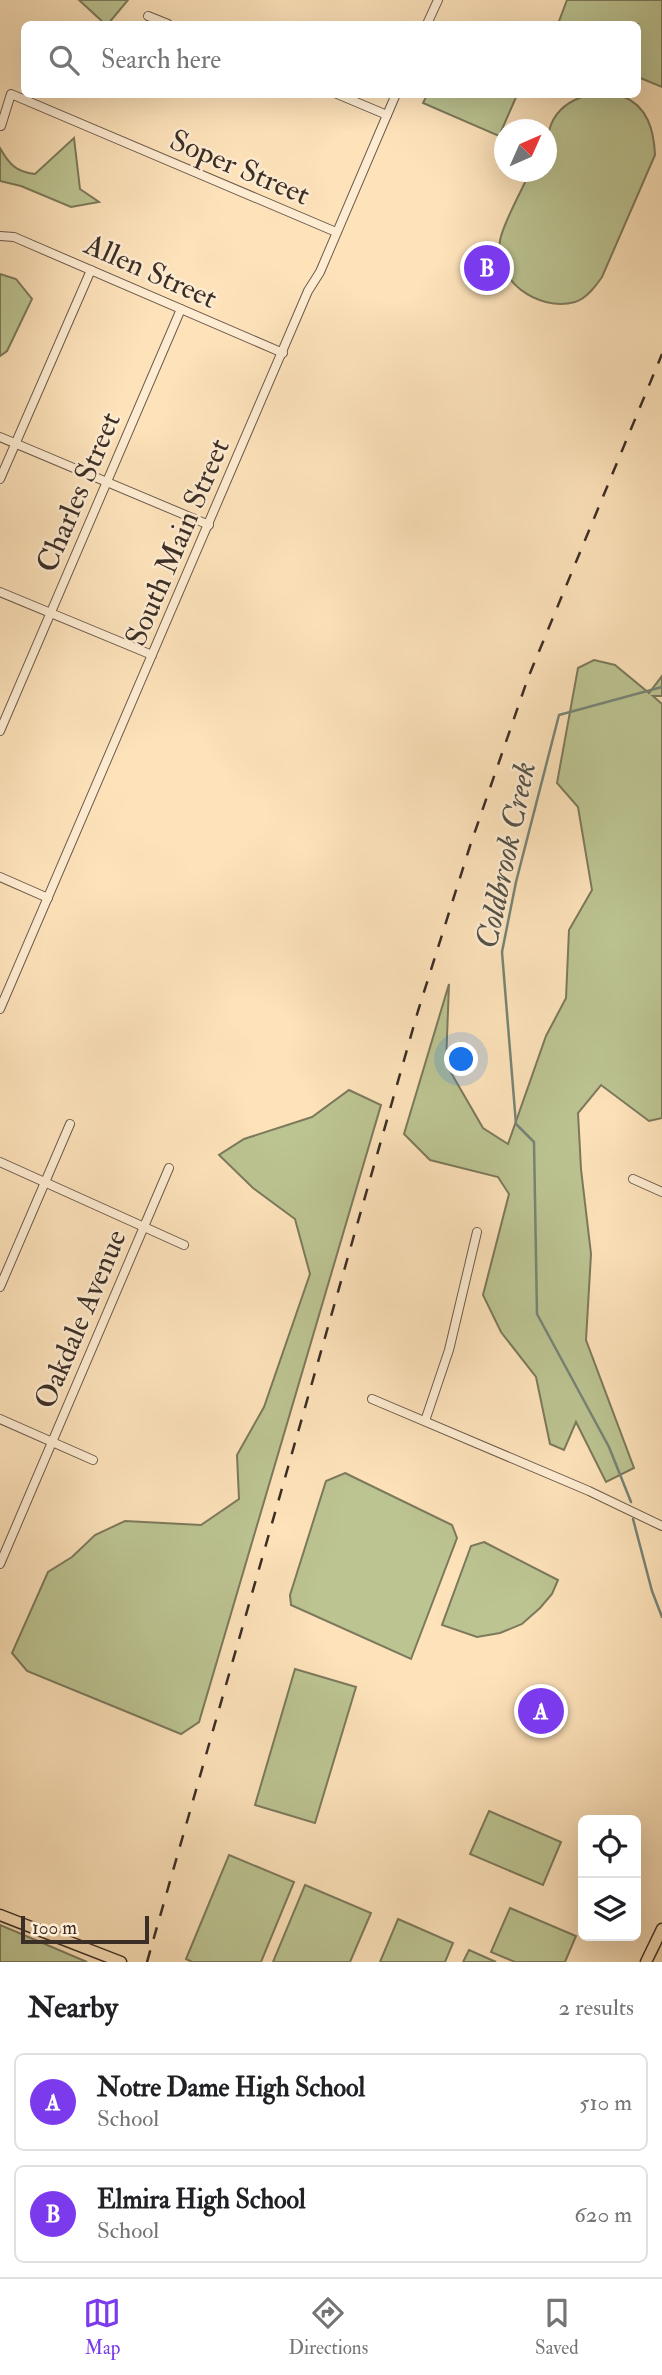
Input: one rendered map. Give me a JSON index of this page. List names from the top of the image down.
{
  "streets": {
    "street": [
      "Soper Street",
      "Allen Street",
      "Charles Street",
      "South Main Street",
      "Oakdale Avenue"
    ]
  },
  "crossings": [
    ["Soper Street", "South Main Street"],
    ["Allen Street", "Charles Street"],
    ["Allen Street", "South Main Street"]
  ],
  "water": ["Coldbrook Creek"],
  "scale_bar": "100 m",
  "north": "top right",
  "page": {
    "search": "Search here",
    "pins": ["B", "A"],
    "scale": "100 m",
    "heading": ["Nearby", "2 results"],
    "list": [
      {
        "mark": "A",
        "name": "Notre Dame High School",
        "note": "School",
        "value": "510 m"
      },
      {
        "mark": "B",
        "name": "Elmira High School",
        "note": "School",
        "value": "620 m"
      }
    ],
    "nav": ["Map", "Directions", "Saved"]
  }
}
